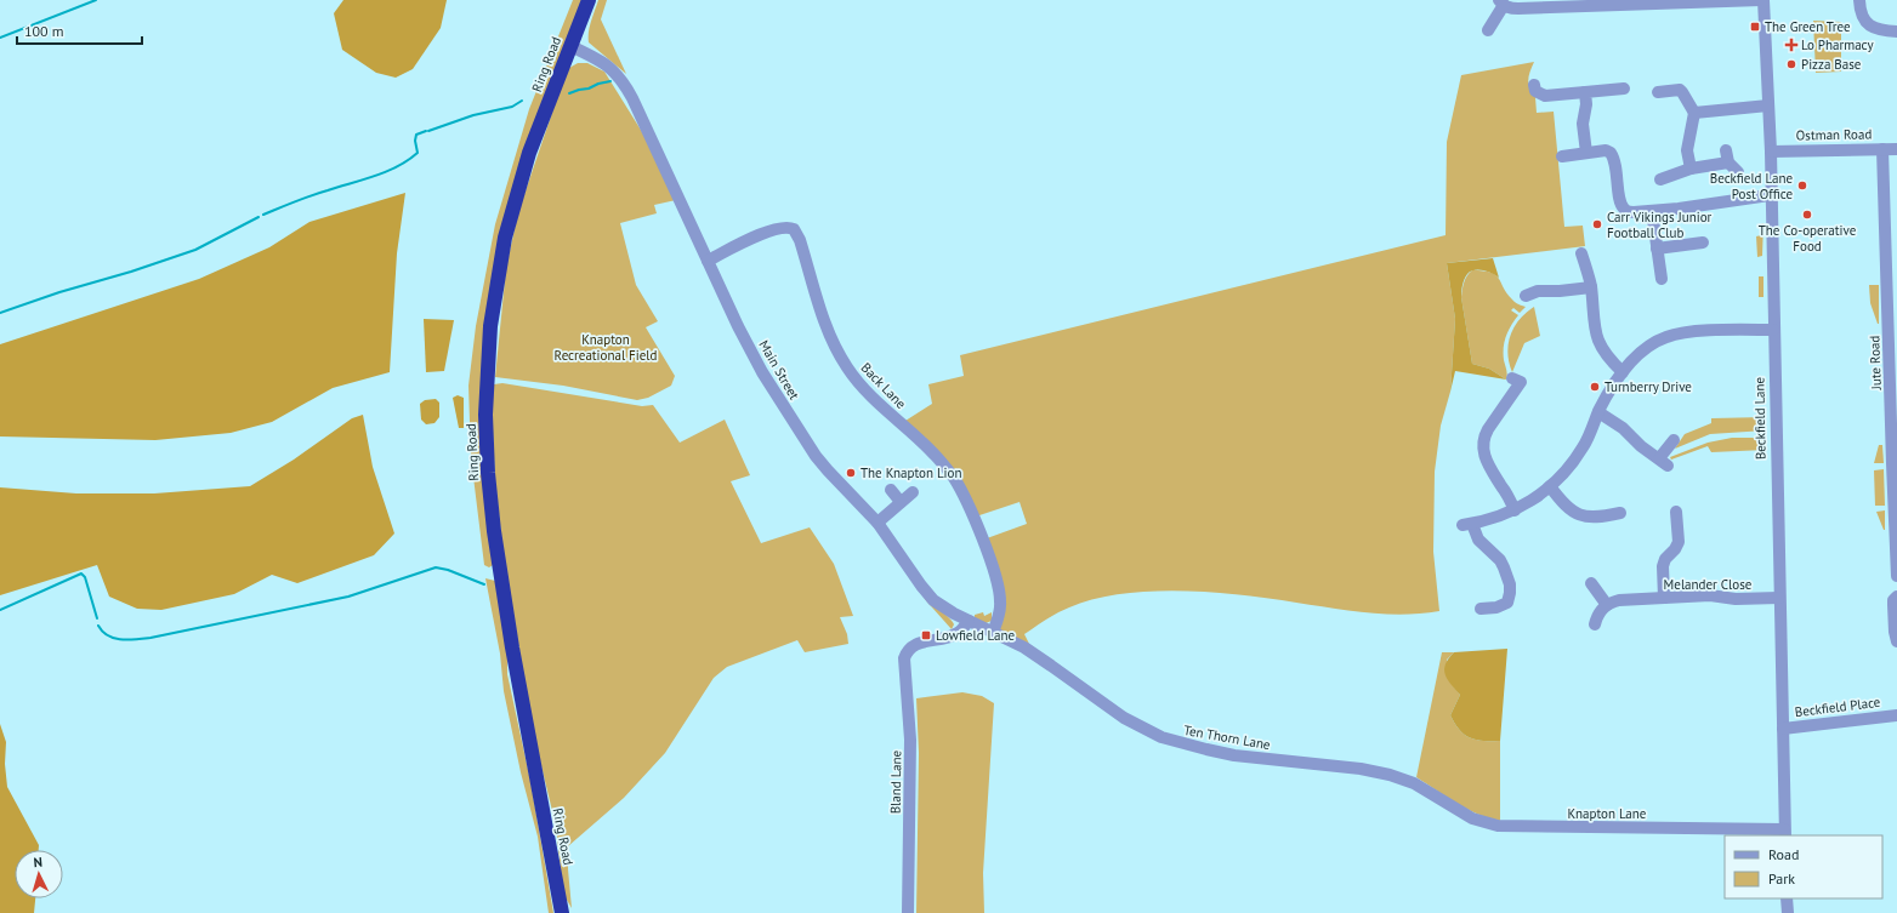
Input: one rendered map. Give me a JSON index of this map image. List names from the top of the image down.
{
  "streets": {
    "highway": ["Ring Road"],
    "street": [
      "Ostman Road",
      "Jute Road",
      "Main Street",
      "Back Lane",
      "Beckfield Lane",
      "Melander Close",
      "Beckfield Place",
      "Ten Thorn Lane",
      "Bland Lane",
      "Knapton Lane"
    ]
  },
  "crossings": [
    ["Ring Road", "Main Street"],
    ["Ostman Road", "Jute Road"],
    ["Ostman Road", "Beckfield Lane"],
    ["Main Street", "Back Lane"],
    ["Main Street", "Ten Thorn Lane"],
    ["Main Street", "Bland Lane"],
    ["Beckfield Lane", "Melander Close"],
    ["Beckfield Lane", "Beckfield Place"],
    ["Beckfield Lane", "Knapton Lane"],
    ["Ten Thorn Lane", "Knapton Lane"]
  ],
  "parks": ["Knapton Recreational Field"],
  "places": {
    "transit": ["The Green Tree", "Lowfield Lane"],
    "health": ["Lo Pharmacy"],
    "other": [
      "Pizza Base",
      "Beckfield Lane Post Office",
      "The Co-operative Food",
      "Carr Vikings Junior Football Club",
      "Turnberry Drive",
      "The Knapton Lion"
    ]
  },
  "legend": ["Road", "Park"],
  "scale_bar": "100 m",
  "north": "top"
}
